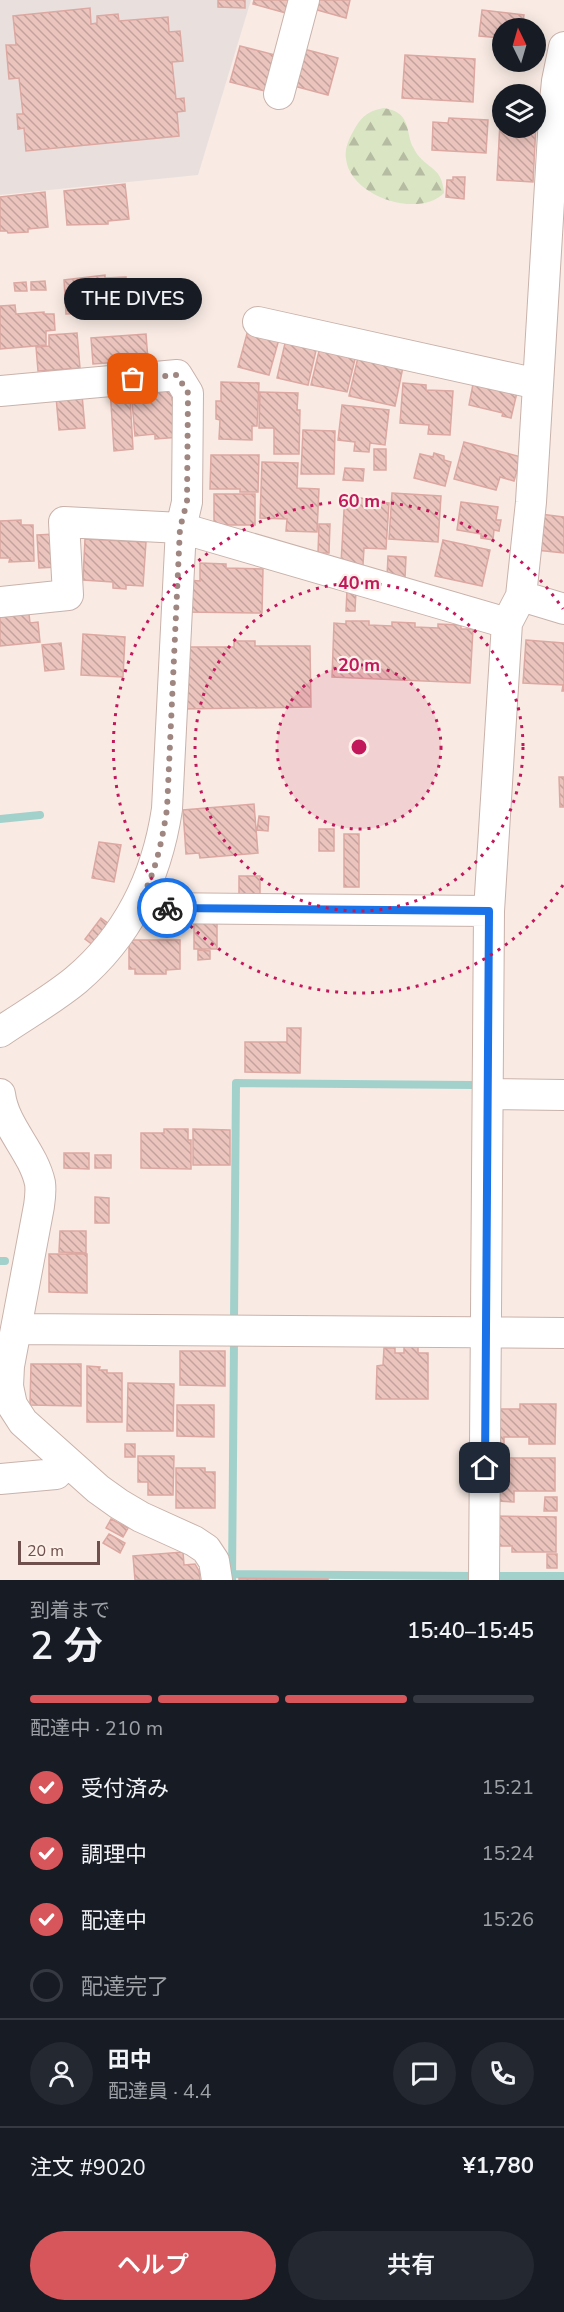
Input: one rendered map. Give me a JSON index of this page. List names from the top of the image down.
{
  "places": ["THE DIVES"],
  "scale_bar": "20 m",
  "north": "top",
  "page": {
    "bubble": "THE DIVES",
    "scale": "20 m",
    "heading": ["2 分", "到着まで", "15:40–15:45"],
    "panel": [
      "田中",
      "配達員 · 4.4",
      "注文 #9020",
      "¥1,780"
    ],
    "bar": "配達中 · 210 m",
    "list": [
      ["受付済み", "15:21"],
      ["調理中", "15:24"],
      ["配達中", "15:26"],
      "配達完了"
    ],
    "buttons": ["ヘルプ", "共有"]
  },
  "rings": ["60 m", "40 m", "20 m"]
}
